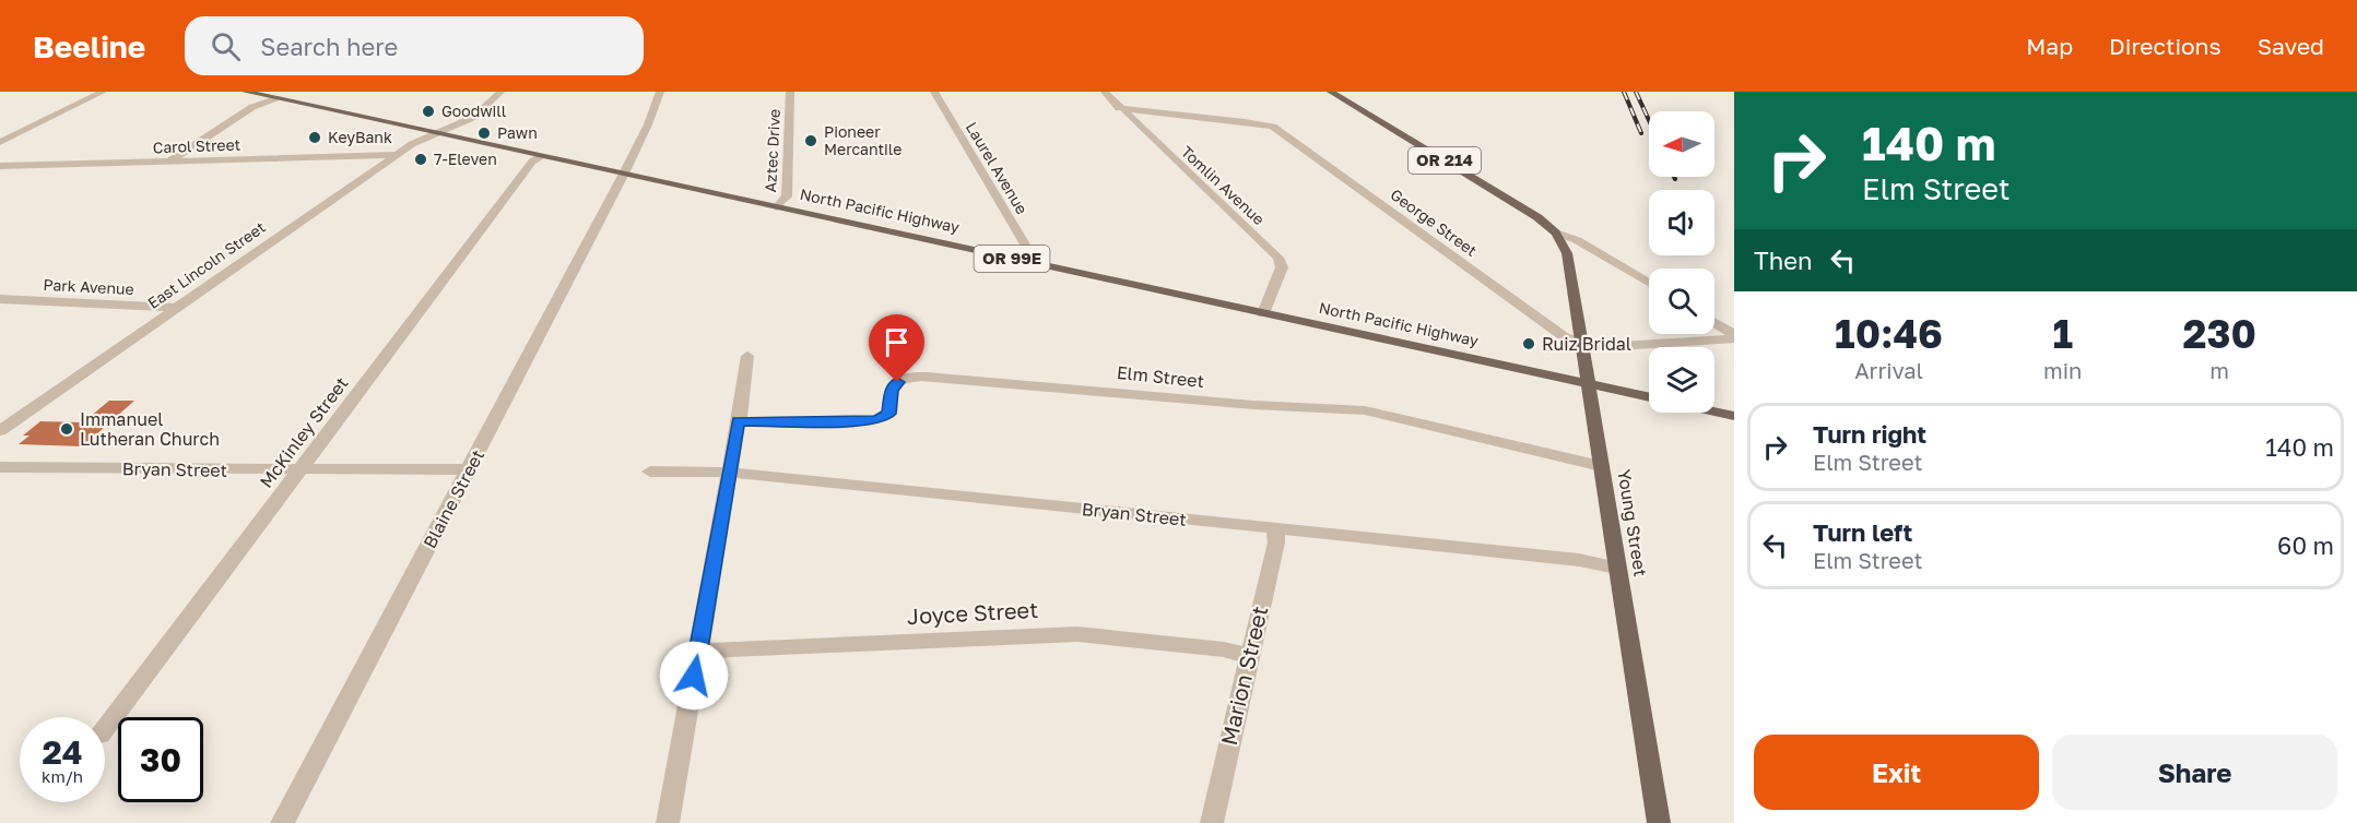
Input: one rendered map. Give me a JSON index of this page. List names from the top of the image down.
{
  "streets": {
    "main road": [
      "OR 214",
      "North Pacific Highway",
      "OR 99E",
      "Young Street"
    ],
    "street": [
      "Carol Street",
      "Aztec Drive",
      "Laurel Avenue",
      "Tomlin Avenue",
      "George Street",
      "East Lincoln Street",
      "Park Avenue",
      "Elm Street",
      "McKinley Street",
      "Bryan Street",
      "Blaine Street",
      "Joyce Street",
      "Marion Street"
    ]
  },
  "crossings": [
    ["Carol Street", "East Lincoln Street"],
    ["Aztec Drive", "North Pacific Highway"],
    ["OR 214", "Young Street"],
    ["Laurel Avenue", "North Pacific Highway"],
    ["Tomlin Avenue", "North Pacific Highway"],
    ["Tomlin Avenue", "George Street"],
    ["North Pacific Highway", "East Lincoln Street"],
    ["North Pacific Highway", "McKinley Street"],
    ["North Pacific Highway", "Blaine Street"],
    ["North Pacific Highway", "Young Street"],
    ["George Street", "Young Street"],
    ["East Lincoln Street", "Park Avenue"],
    ["Elm Street", "Young Street"],
    ["McKinley Street", "Bryan Street"],
    ["Bryan Street", "Blaine Street"],
    ["Bryan Street", "Young Street"],
    ["Bryan Street", "Marion Street"],
    ["Joyce Street", "Marion Street"]
  ],
  "places": [
    "Goodwill",
    "Pawn",
    "KeyBank",
    "Pioneer Mercantile",
    "7-Eleven",
    "Ruiz Bridal",
    "Immanuel Lutheran Church"
  ],
  "north": "left",
  "page": {
    "header": "Beeline",
    "search": "Search here",
    "nav": ["Map", "Directions", "Saved"],
    "turn": ["140 m", "Elm Street"],
    "then": "Then",
    "eta": [
      "10:46",
      "Arrival",
      "1",
      "min",
      "230",
      "m"
    ],
    "list": [
      {
        "name": "Turn right",
        "note": "Elm Street",
        "value": "140 m"
      },
      {
        "name": "Turn left",
        "note": "Elm Street",
        "value": "60 m"
      }
    ],
    "speed": "24 km/h",
    "limit": "30",
    "buttons": ["Exit", "Share"]
  }
}
